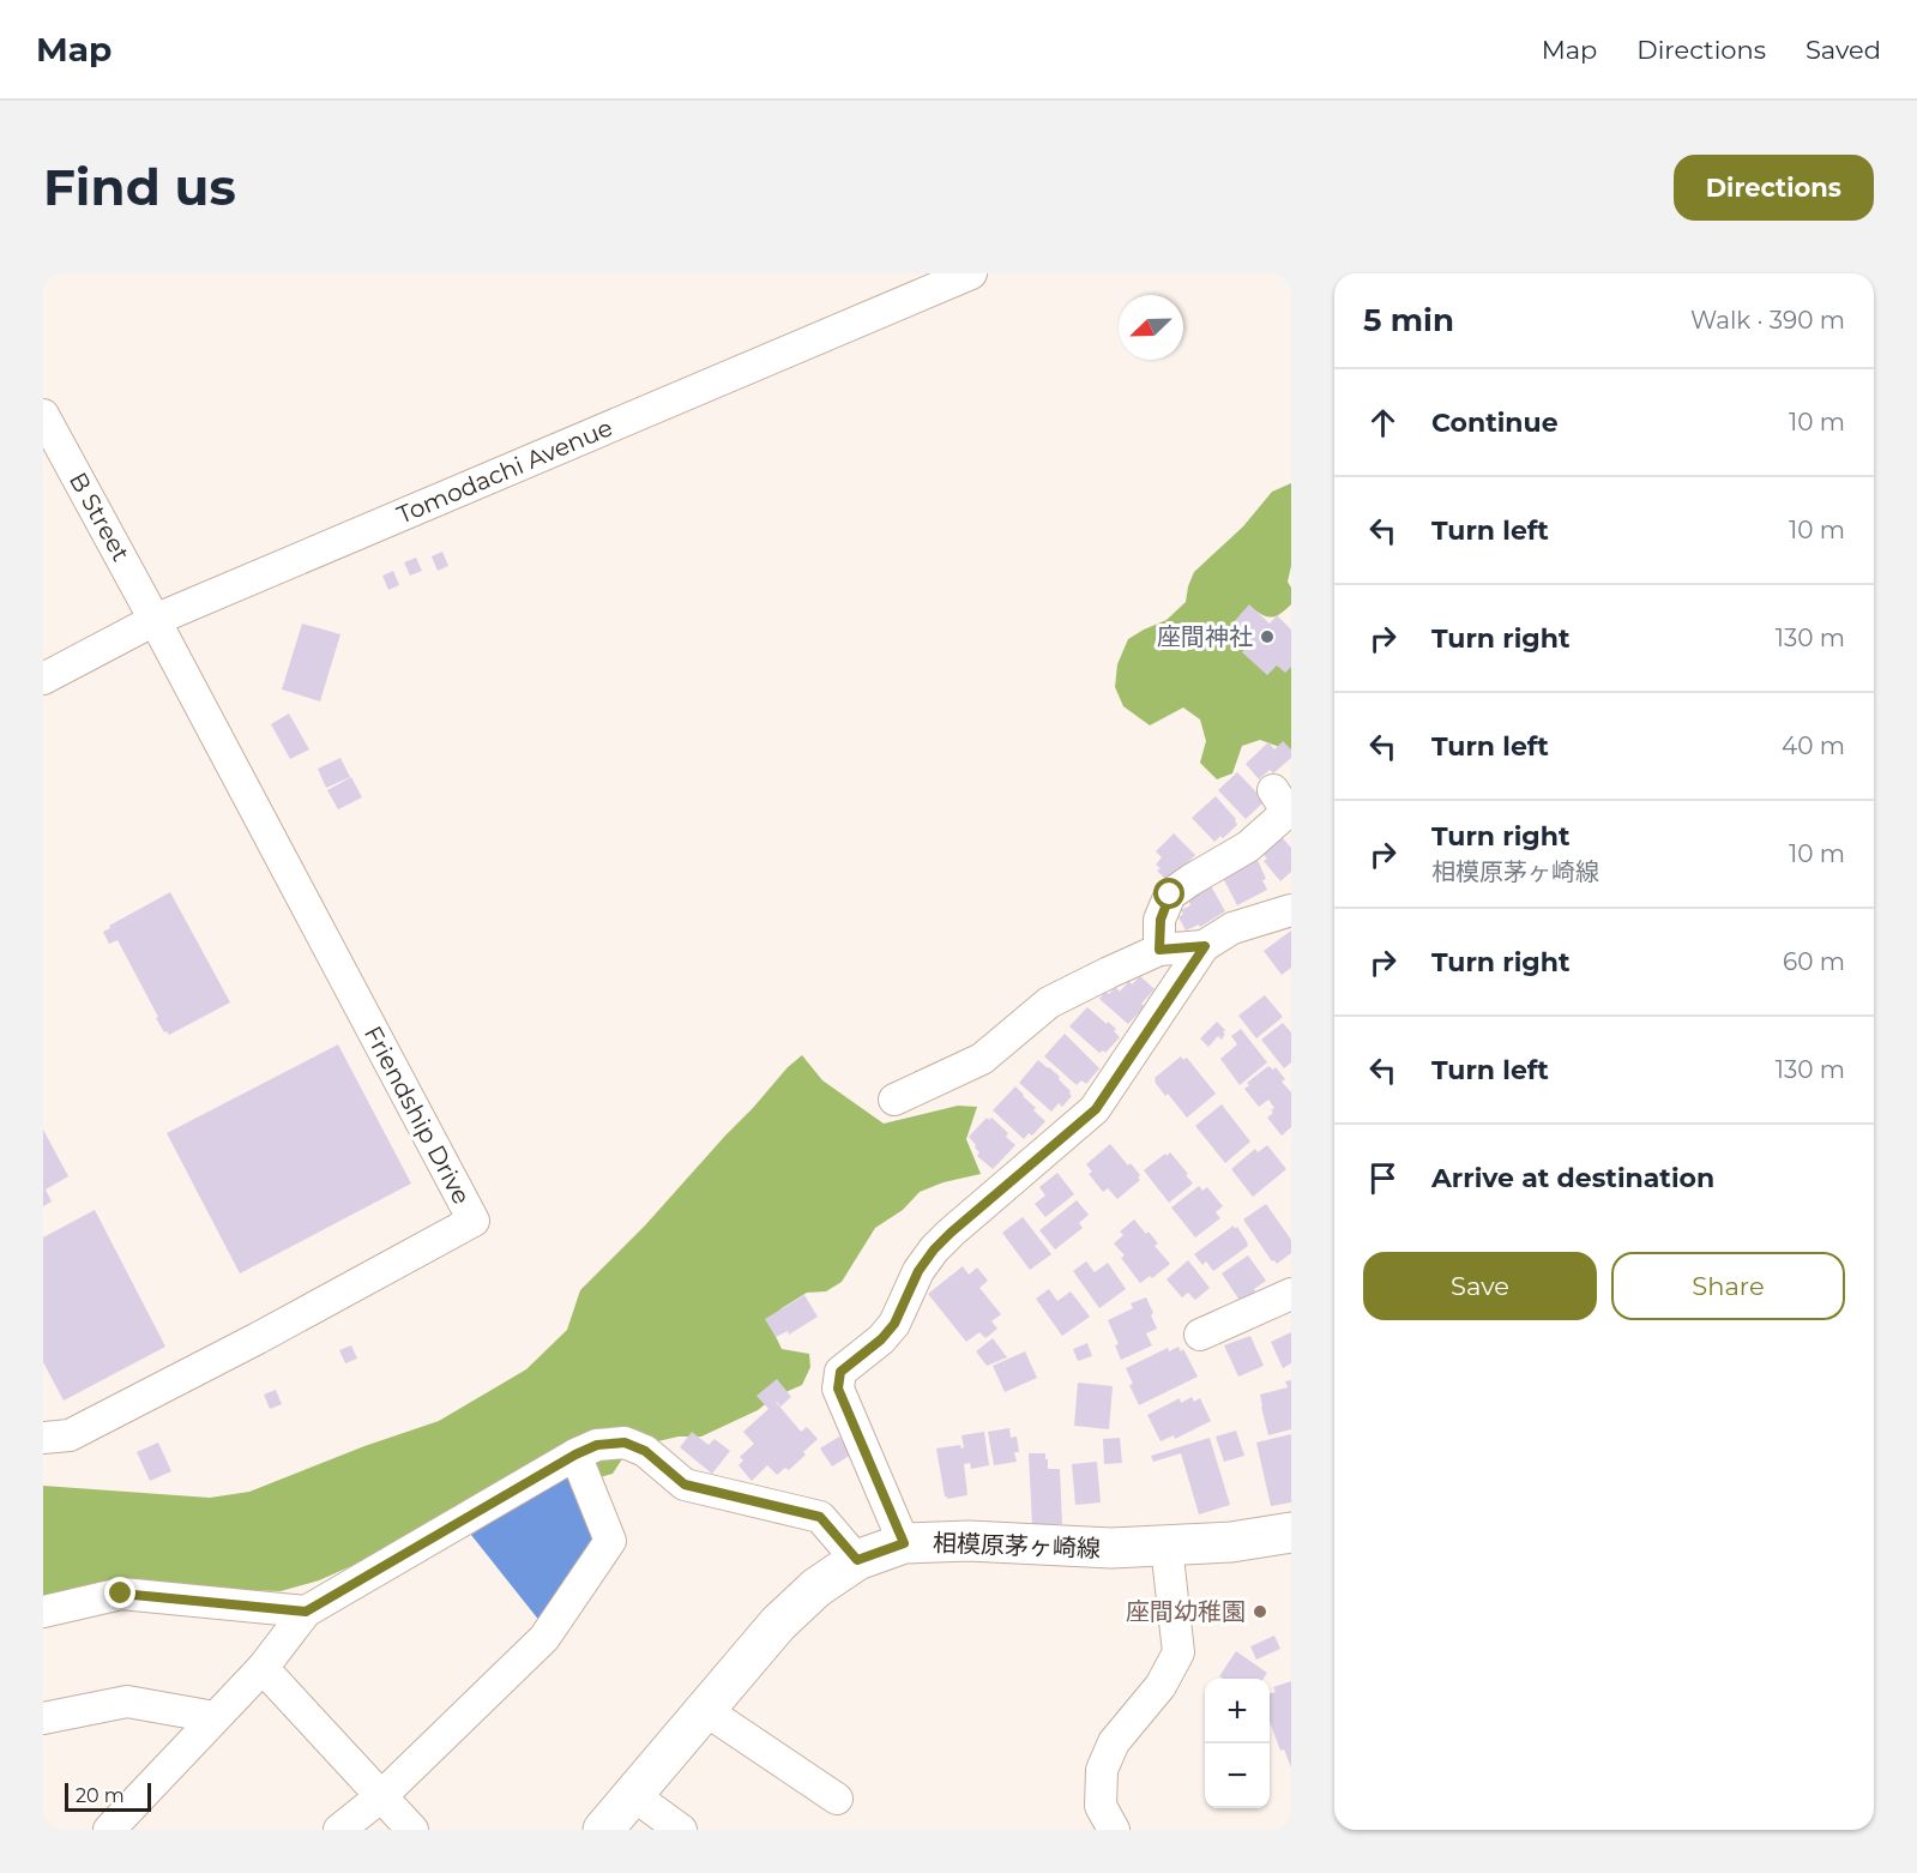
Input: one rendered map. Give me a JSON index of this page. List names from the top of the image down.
{
  "streets": {
    "main road": ["相模原茅ヶ崎線"],
    "street": ["Tomodachi Avenue", "B Street", "Friendship Drive"]
  },
  "crossings": [
    ["Tomodachi Avenue", "B Street"],
    ["Tomodachi Avenue", "Friendship Drive"],
    ["B Street", "Friendship Drive"]
  ],
  "places": ["座間神社", "座間幼稚園"],
  "scale_bar": "20 m",
  "north": "bottom left",
  "page": {
    "header": "Map",
    "nav": ["Map", "Directions", "Saved"],
    "buttons": [
      "Directions",
      ["Save", "Share"]
    ],
    "title": "Find us",
    "heading": ["5 min", "Walk · 390 m"],
    "list": [
      ["Continue", "10 m"],
      ["Turn left", "10 m"],
      ["Turn right", "130 m"],
      ["Turn left", "40 m"],
      ["Turn right", "相模原茅ヶ崎線", "10 m"],
      ["Turn right", "60 m"],
      ["Turn left", "130 m"],
      "Arrive at destination"
    ],
    "map_buttons": ["+", "−"],
    "scale": "20 m"
  }
}
